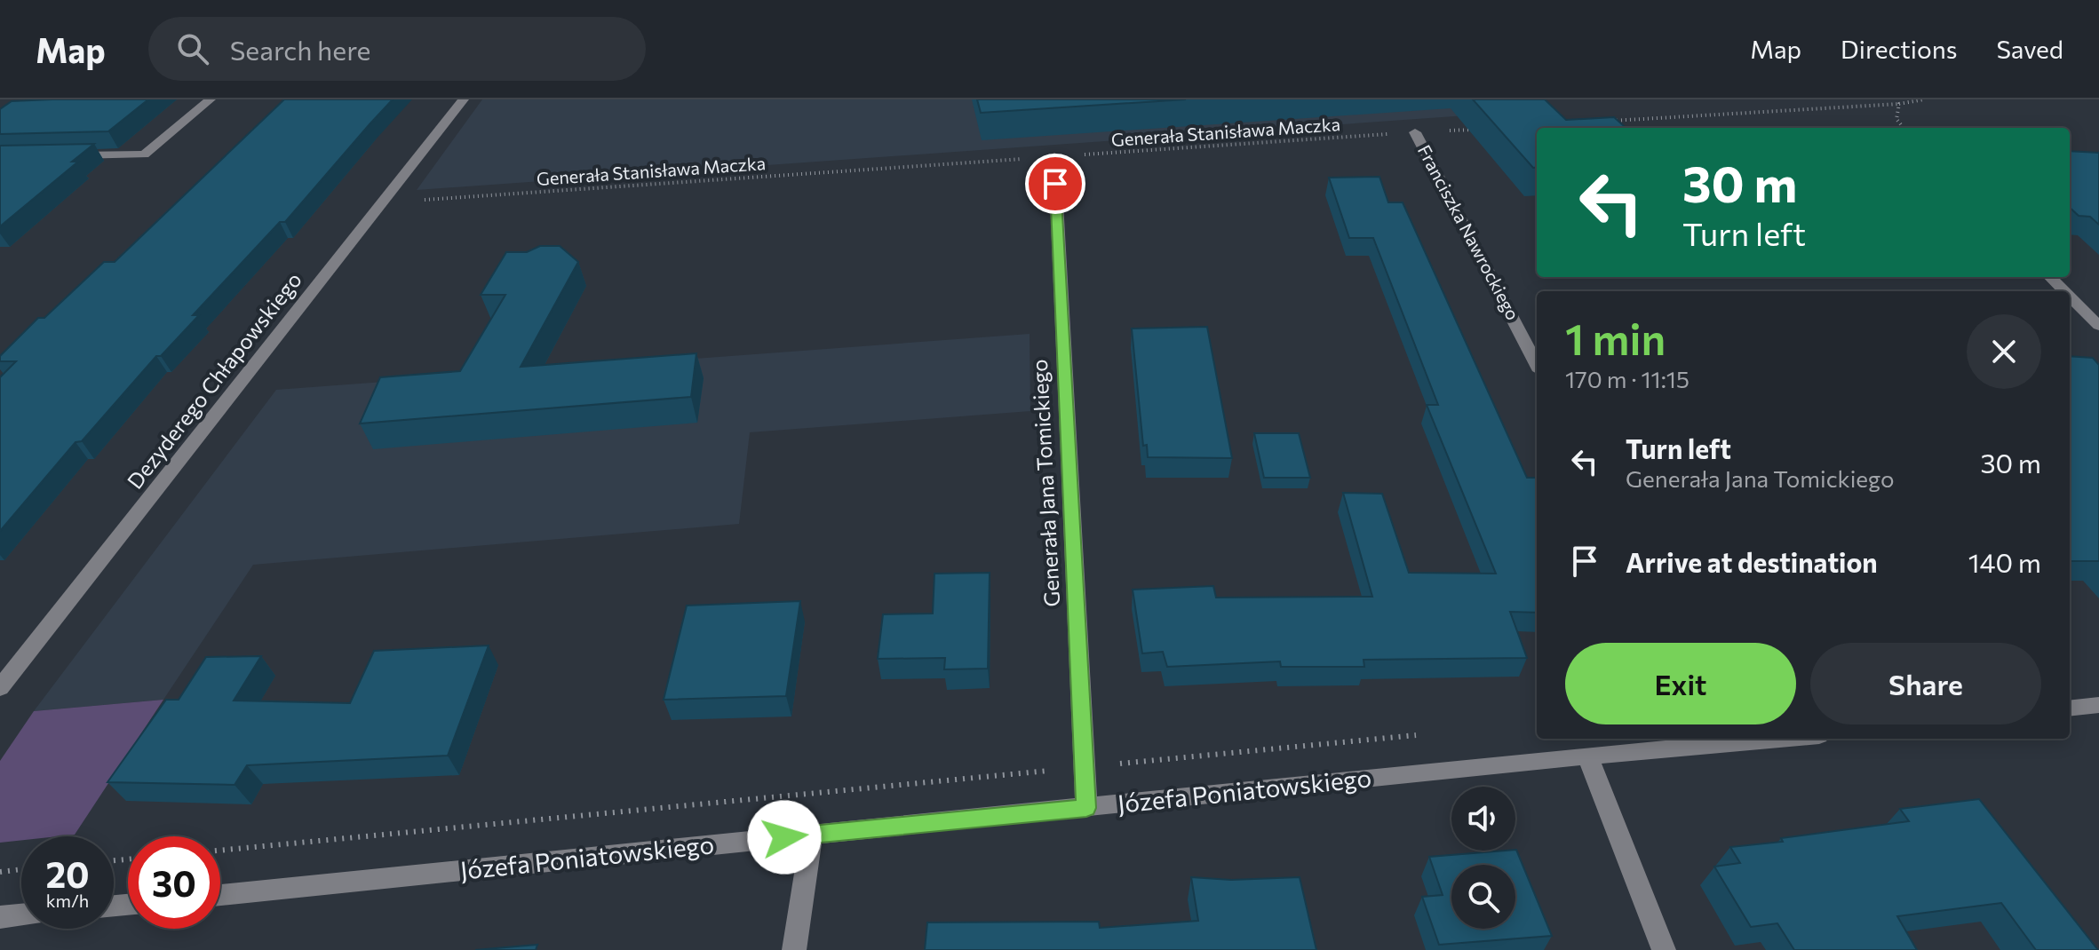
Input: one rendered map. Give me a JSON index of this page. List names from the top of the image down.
{
  "streets": {
    "street": [
      "Franciszka Nawrockiego",
      "Dezyderego Chłapowskiego",
      "Generała Jana Tomickiego",
      "Józefa Poniatowskiego"
    ],
    "path": ["Generała Stanisława Maczka"]
  },
  "crossings": [
    ["Generała Stanisława Maczka", "Franciszka Nawrockiego"],
    ["Generała Stanisława Maczka", "Dezyderego Chłapowskiego"],
    ["Generała Stanisława Maczka", "Generała Jana Tomickiego"],
    ["Generała Jana Tomickiego", "Józefa Poniatowskiego"]
  ],
  "page": {
    "header": "Map",
    "search": "Search here",
    "nav": ["Map", "Directions", "Saved"],
    "turn": ["30 m", "Turn left"],
    "heading": ["1 min", "170 m · 11:15"],
    "list": [
      {
        "name": "Turn left",
        "note": "Generała Jana Tomickiego",
        "value": "30 m"
      },
      {
        "name": "Arrive at destination",
        "value": "140 m"
      }
    ],
    "buttons": ["Exit", "Share"],
    "speed": "20 km/h",
    "limit": "30"
  }
}
